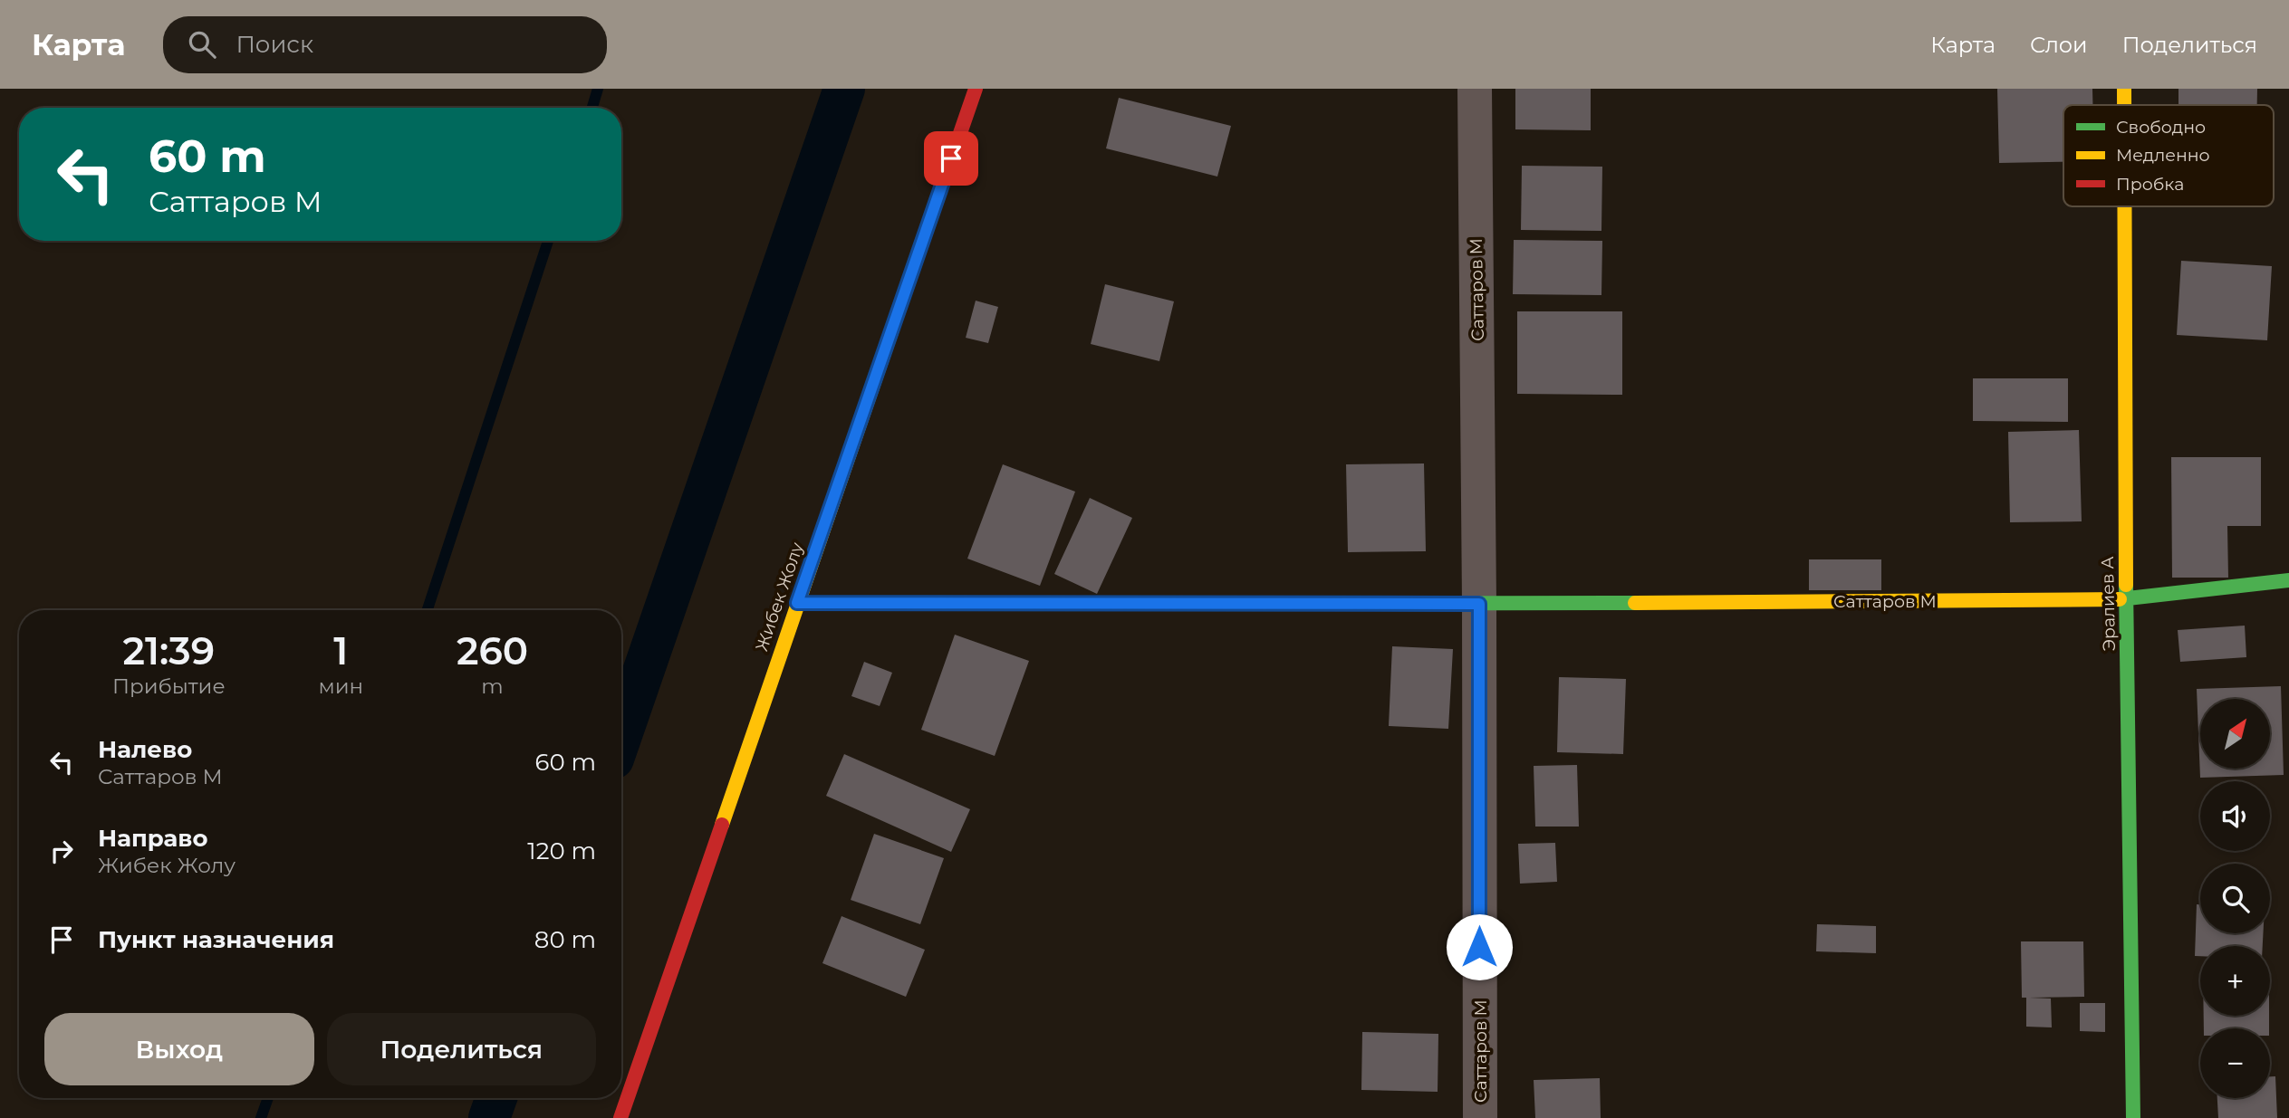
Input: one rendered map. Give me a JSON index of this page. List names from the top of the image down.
{
  "streets": {
    "street": ["Саттаров М", "Жибек Жолу", "Эралиев А"]
  },
  "crossings": [
    ["Саттаров М", "Жибек Жолу"],
    ["Саттаров М", "Эралиев А"]
  ],
  "legend": ["Свободно", "Медленно", "Пробка"],
  "north": "top right",
  "page": {
    "header": "Карта",
    "search": "Поиск",
    "nav": ["Карта", "Слои", "Поделиться"],
    "turn": ["60 m", "Саттаров М"],
    "eta": [
      "21:39",
      "Прибытие",
      "1",
      "мин",
      "260",
      "m"
    ],
    "map_buttons": ["+", "−"],
    "list": [
      {
        "name": "Налево",
        "note": "Саттаров М",
        "value": "60 m"
      },
      {
        "name": "Направо",
        "note": "Жибек Жолу",
        "value": "120 m"
      },
      {
        "name": "Пункт назначения",
        "value": "80 m"
      }
    ],
    "buttons": ["Выход", "Поделиться"]
  }
}
